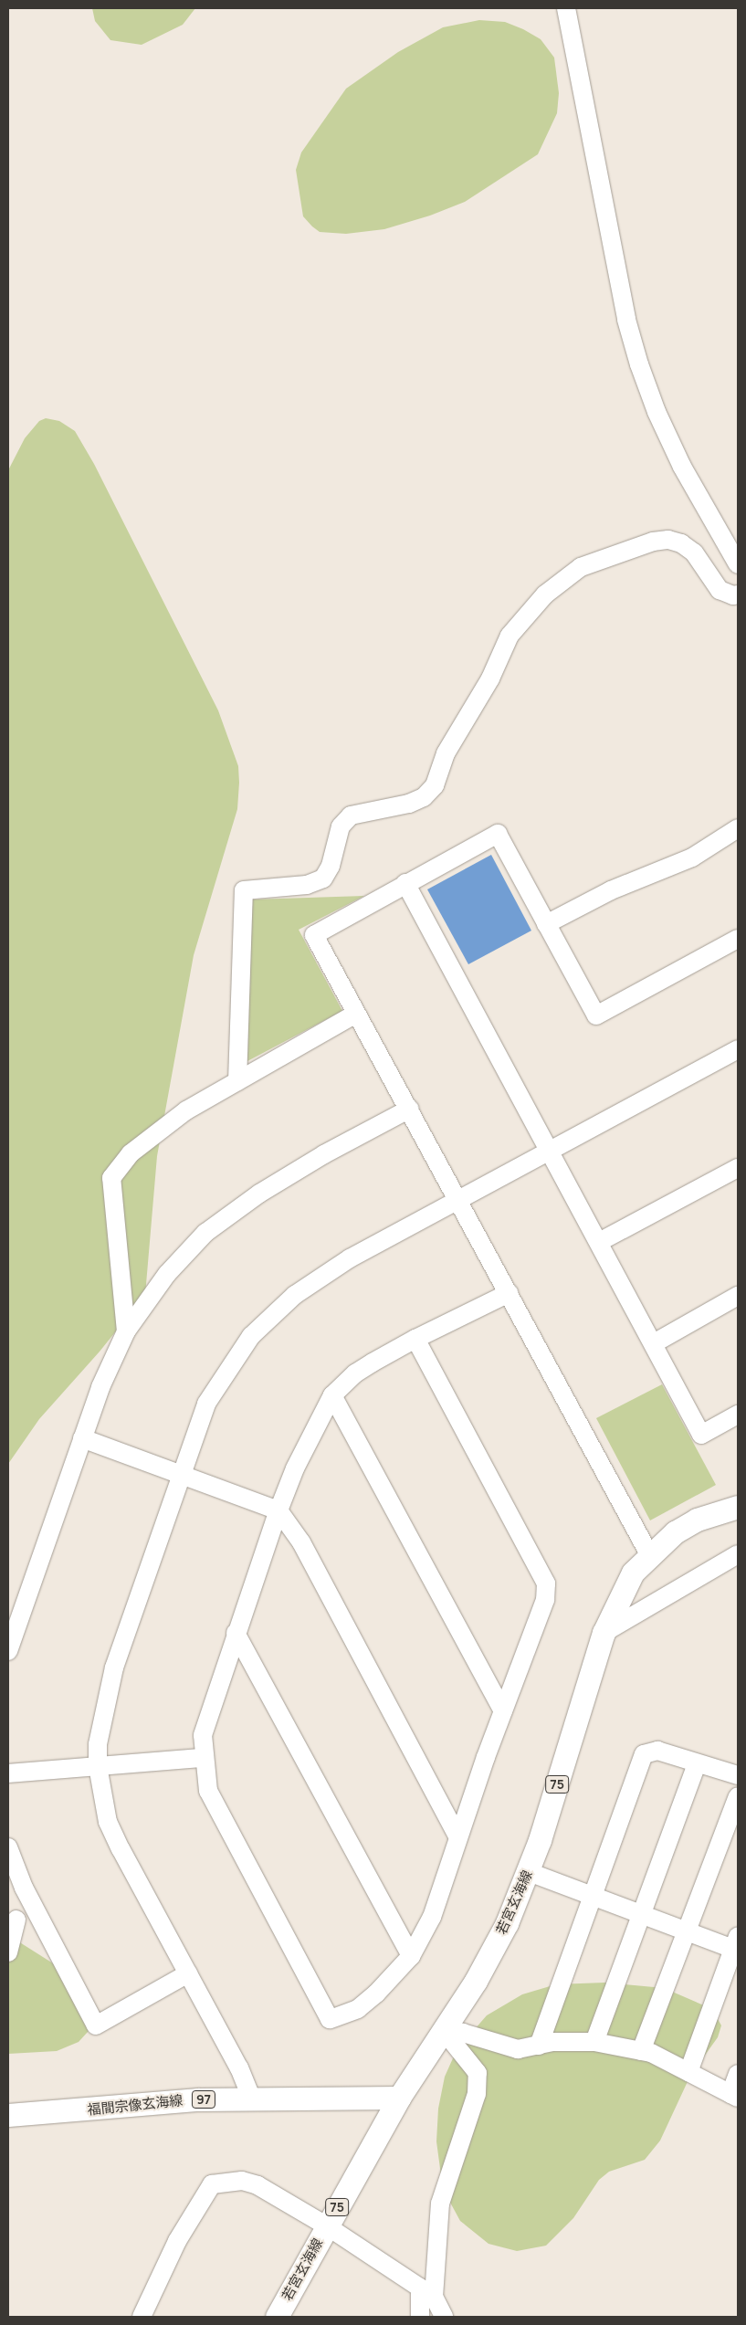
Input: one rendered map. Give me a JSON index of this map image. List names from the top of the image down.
{
  "streets": {
    "main road": [
      "75",
      "若宮玄海線",
      "97",
      "福間宗像玄海線"
    ]
  },
  "crossings": [
    ["若宮玄海線", "福間宗像玄海線"]
  ]
}
